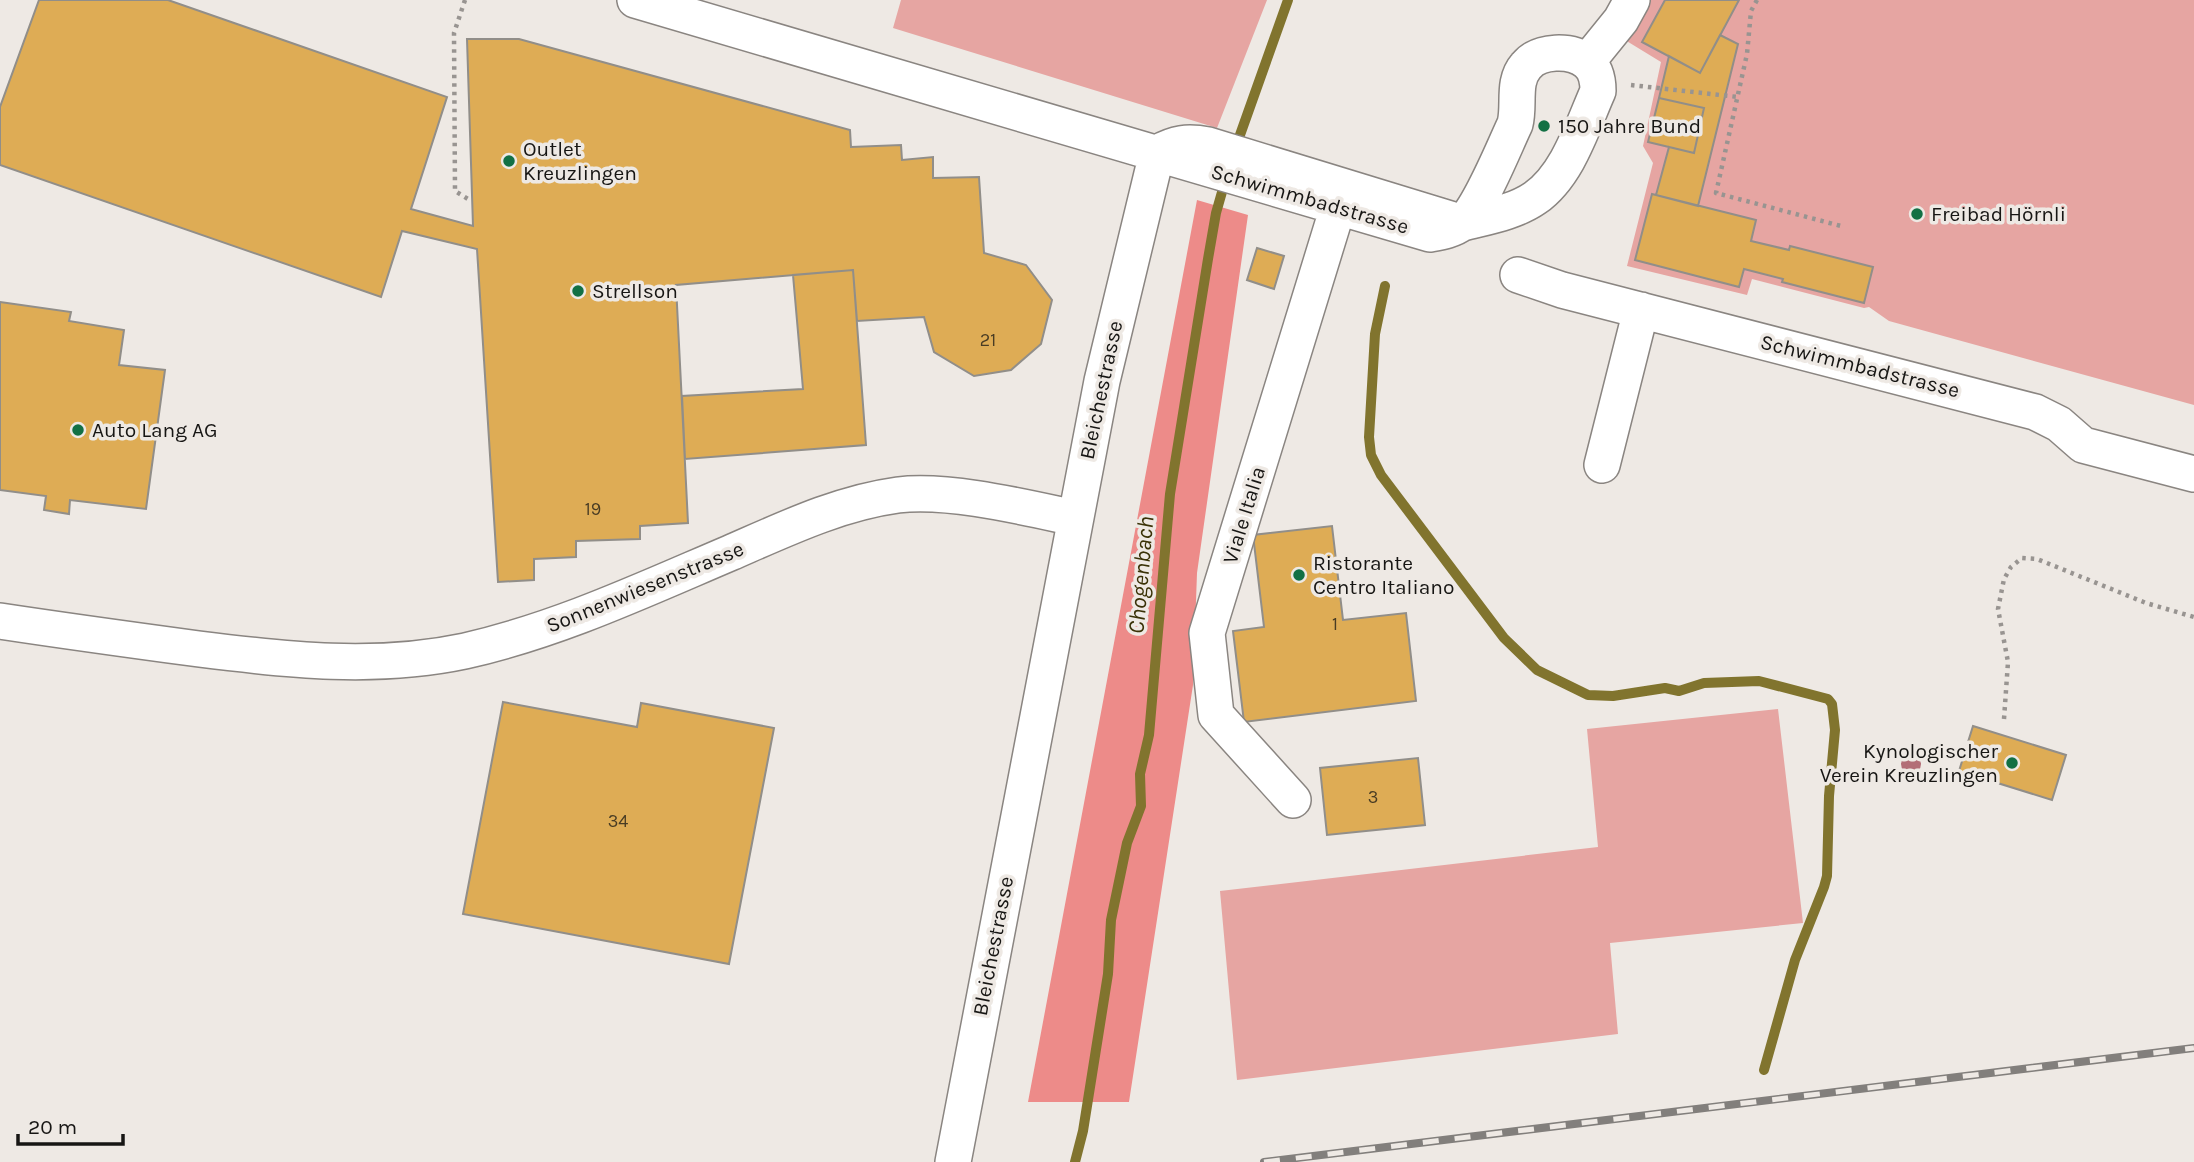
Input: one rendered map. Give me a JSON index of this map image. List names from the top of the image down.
{
  "streets": {
    "street": [
      "Schwimmbadstrasse",
      "Bleichestrasse",
      "Viale Italia",
      "Sonnenwiesenstrasse"
    ]
  },
  "crossings": [
    ["Schwimmbadstrasse", "Bleichestrasse"],
    ["Schwimmbadstrasse", "Viale Italia"],
    ["Bleichestrasse", "Sonnenwiesenstrasse"]
  ],
  "water": ["Chogenbach"],
  "places": [
    "150 Jahre Bund",
    "Outlet Kreuzlingen",
    "Freibad Hörnli",
    "Strellson",
    "Auto Lang AG",
    "Ristorante Centro Italiano",
    "Kynologischer Verein Kreuzlingen"
  ],
  "house_numbers": [
    "21",
    "19",
    "1",
    "3",
    "34"
  ],
  "scale_bar": "20 m"
}
